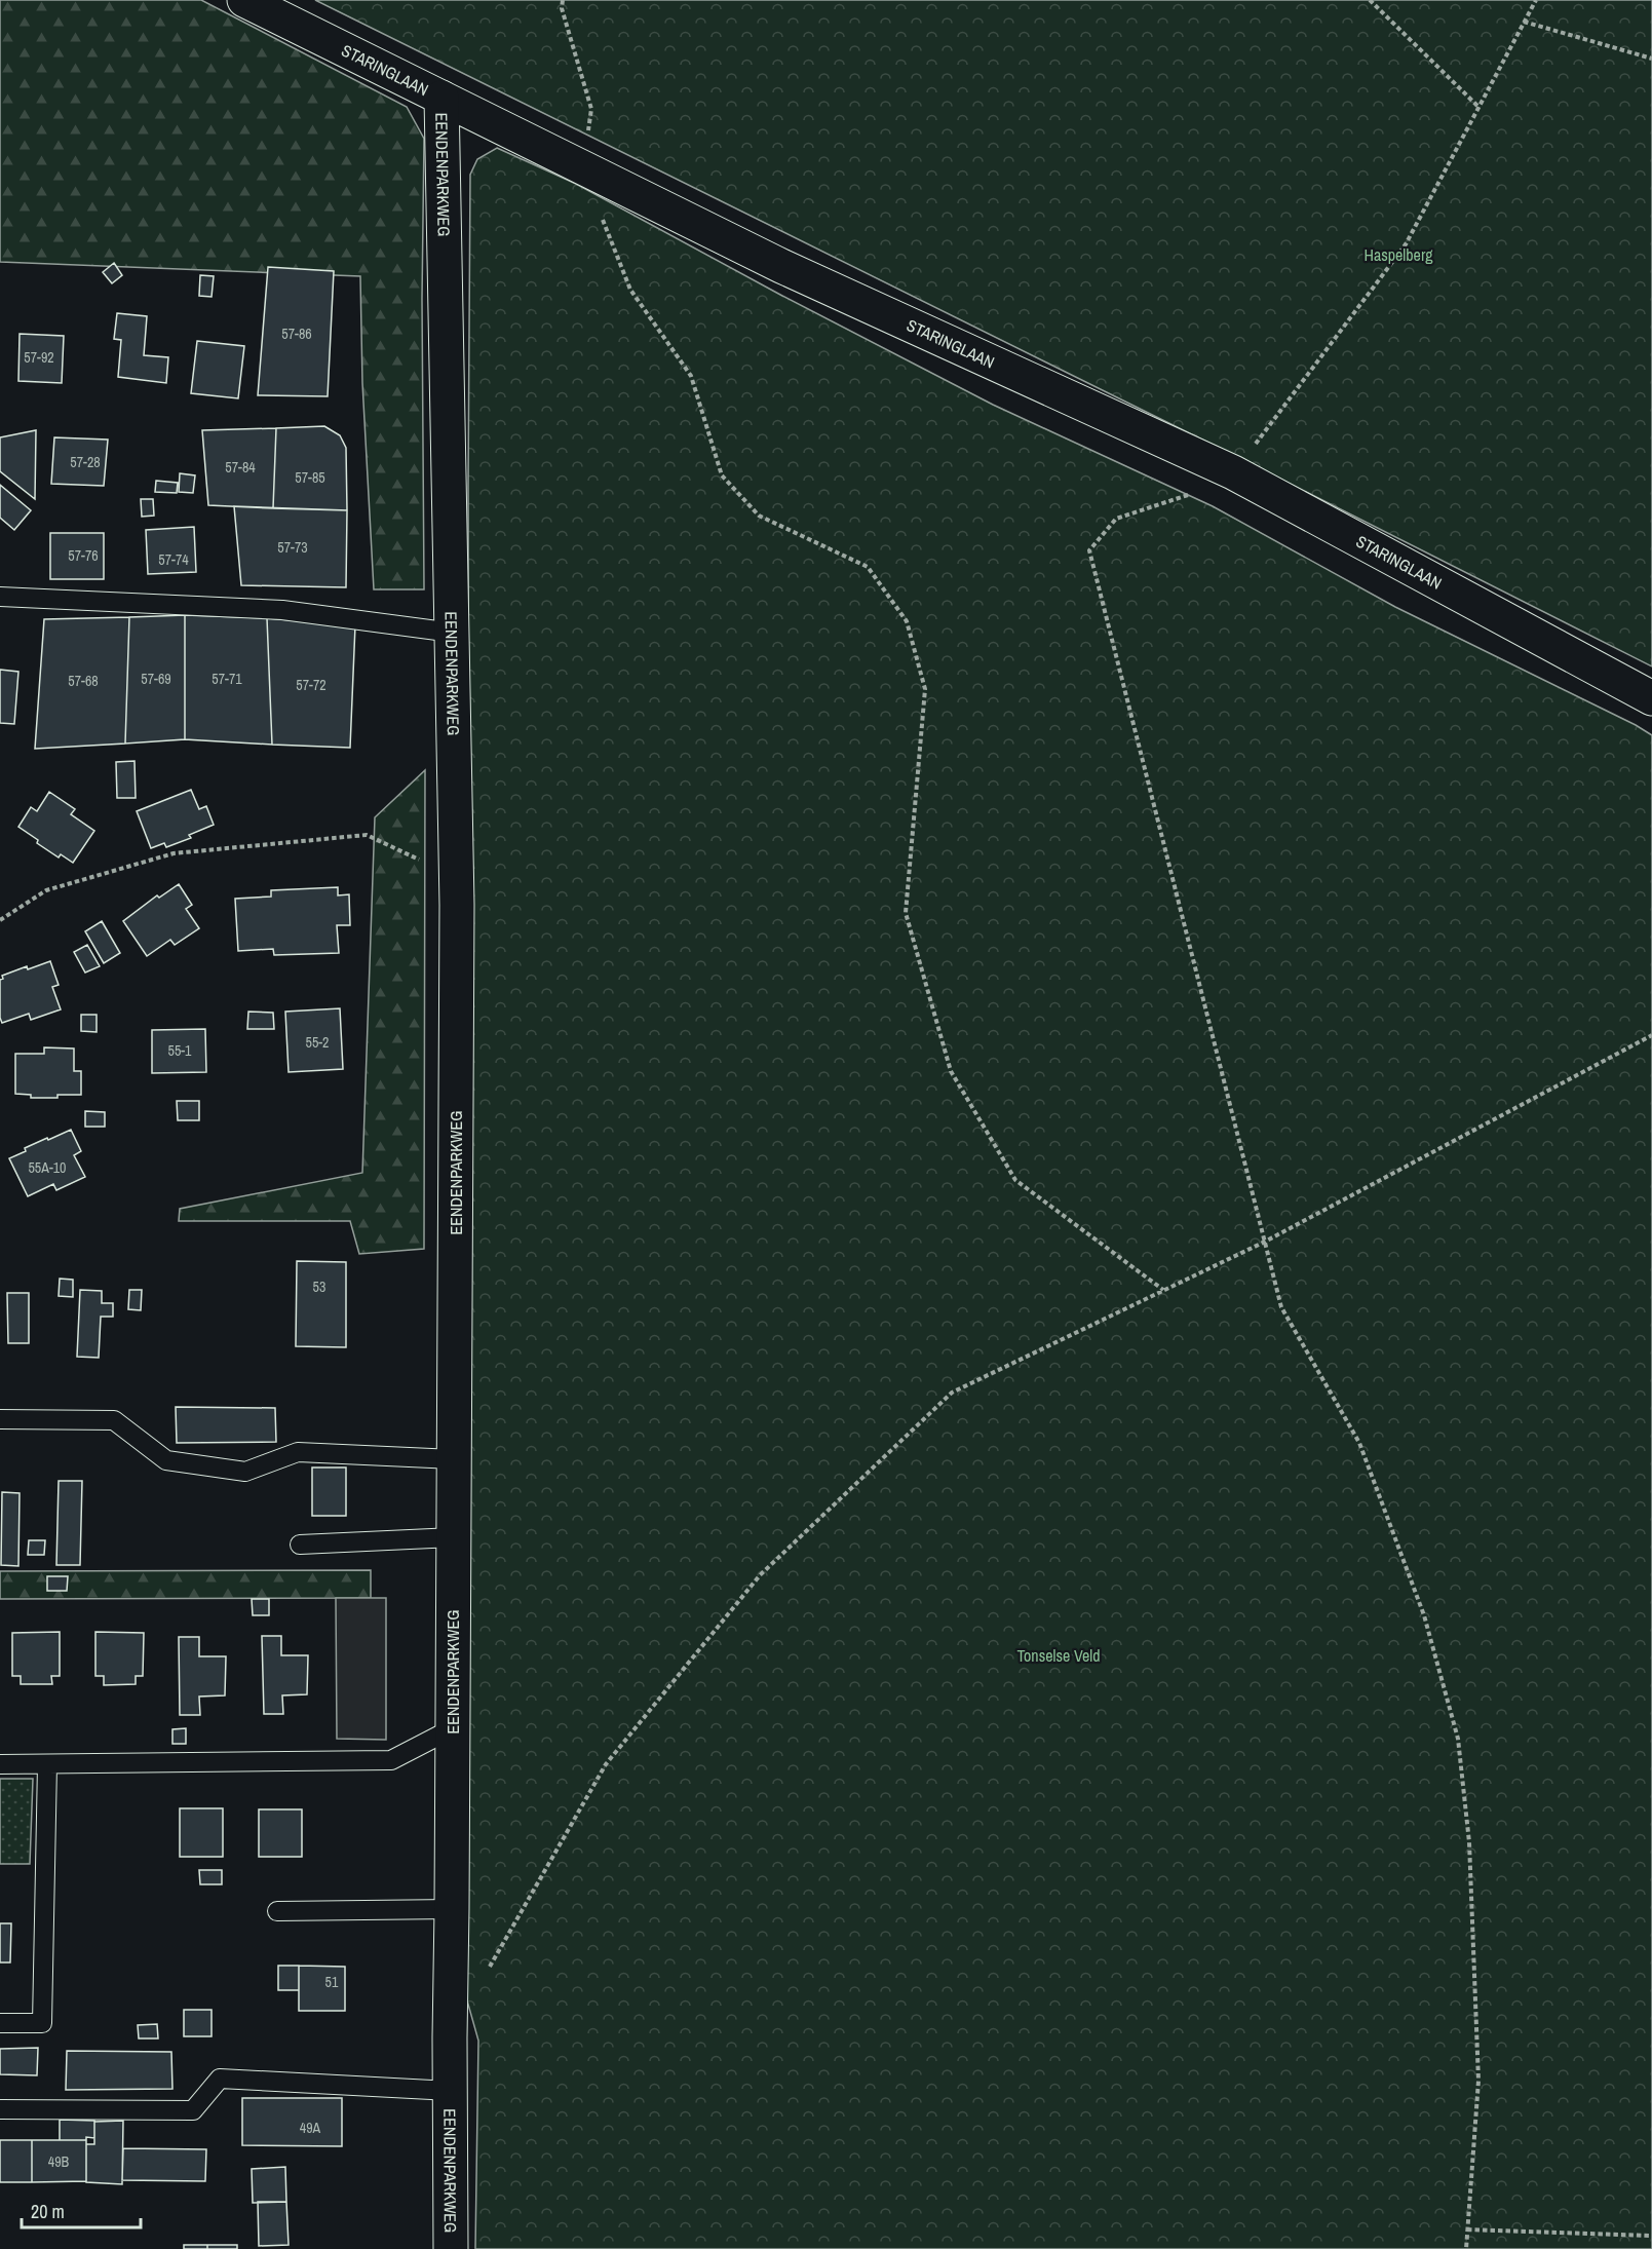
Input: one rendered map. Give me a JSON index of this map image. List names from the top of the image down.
{
  "streets": {
    "street": ["STARINGLAAN", "EENDENPARKWEG"]
  },
  "crossings": [
    ["STARINGLAAN", "EENDENPARKWEG"]
  ],
  "parks": ["Haspelberg", "Tonselse Veld"],
  "house_numbers": [
    "57-86",
    "57-92",
    "57-28",
    "57-84",
    "57-85",
    "57-73",
    "57-76",
    "57-74",
    "57-69",
    "57-71",
    "57-68",
    "57-72",
    "55-2",
    "55-1",
    "55A-10",
    "53",
    "51",
    "49A",
    "49B"
  ],
  "scale_bar": "20 m"
}
